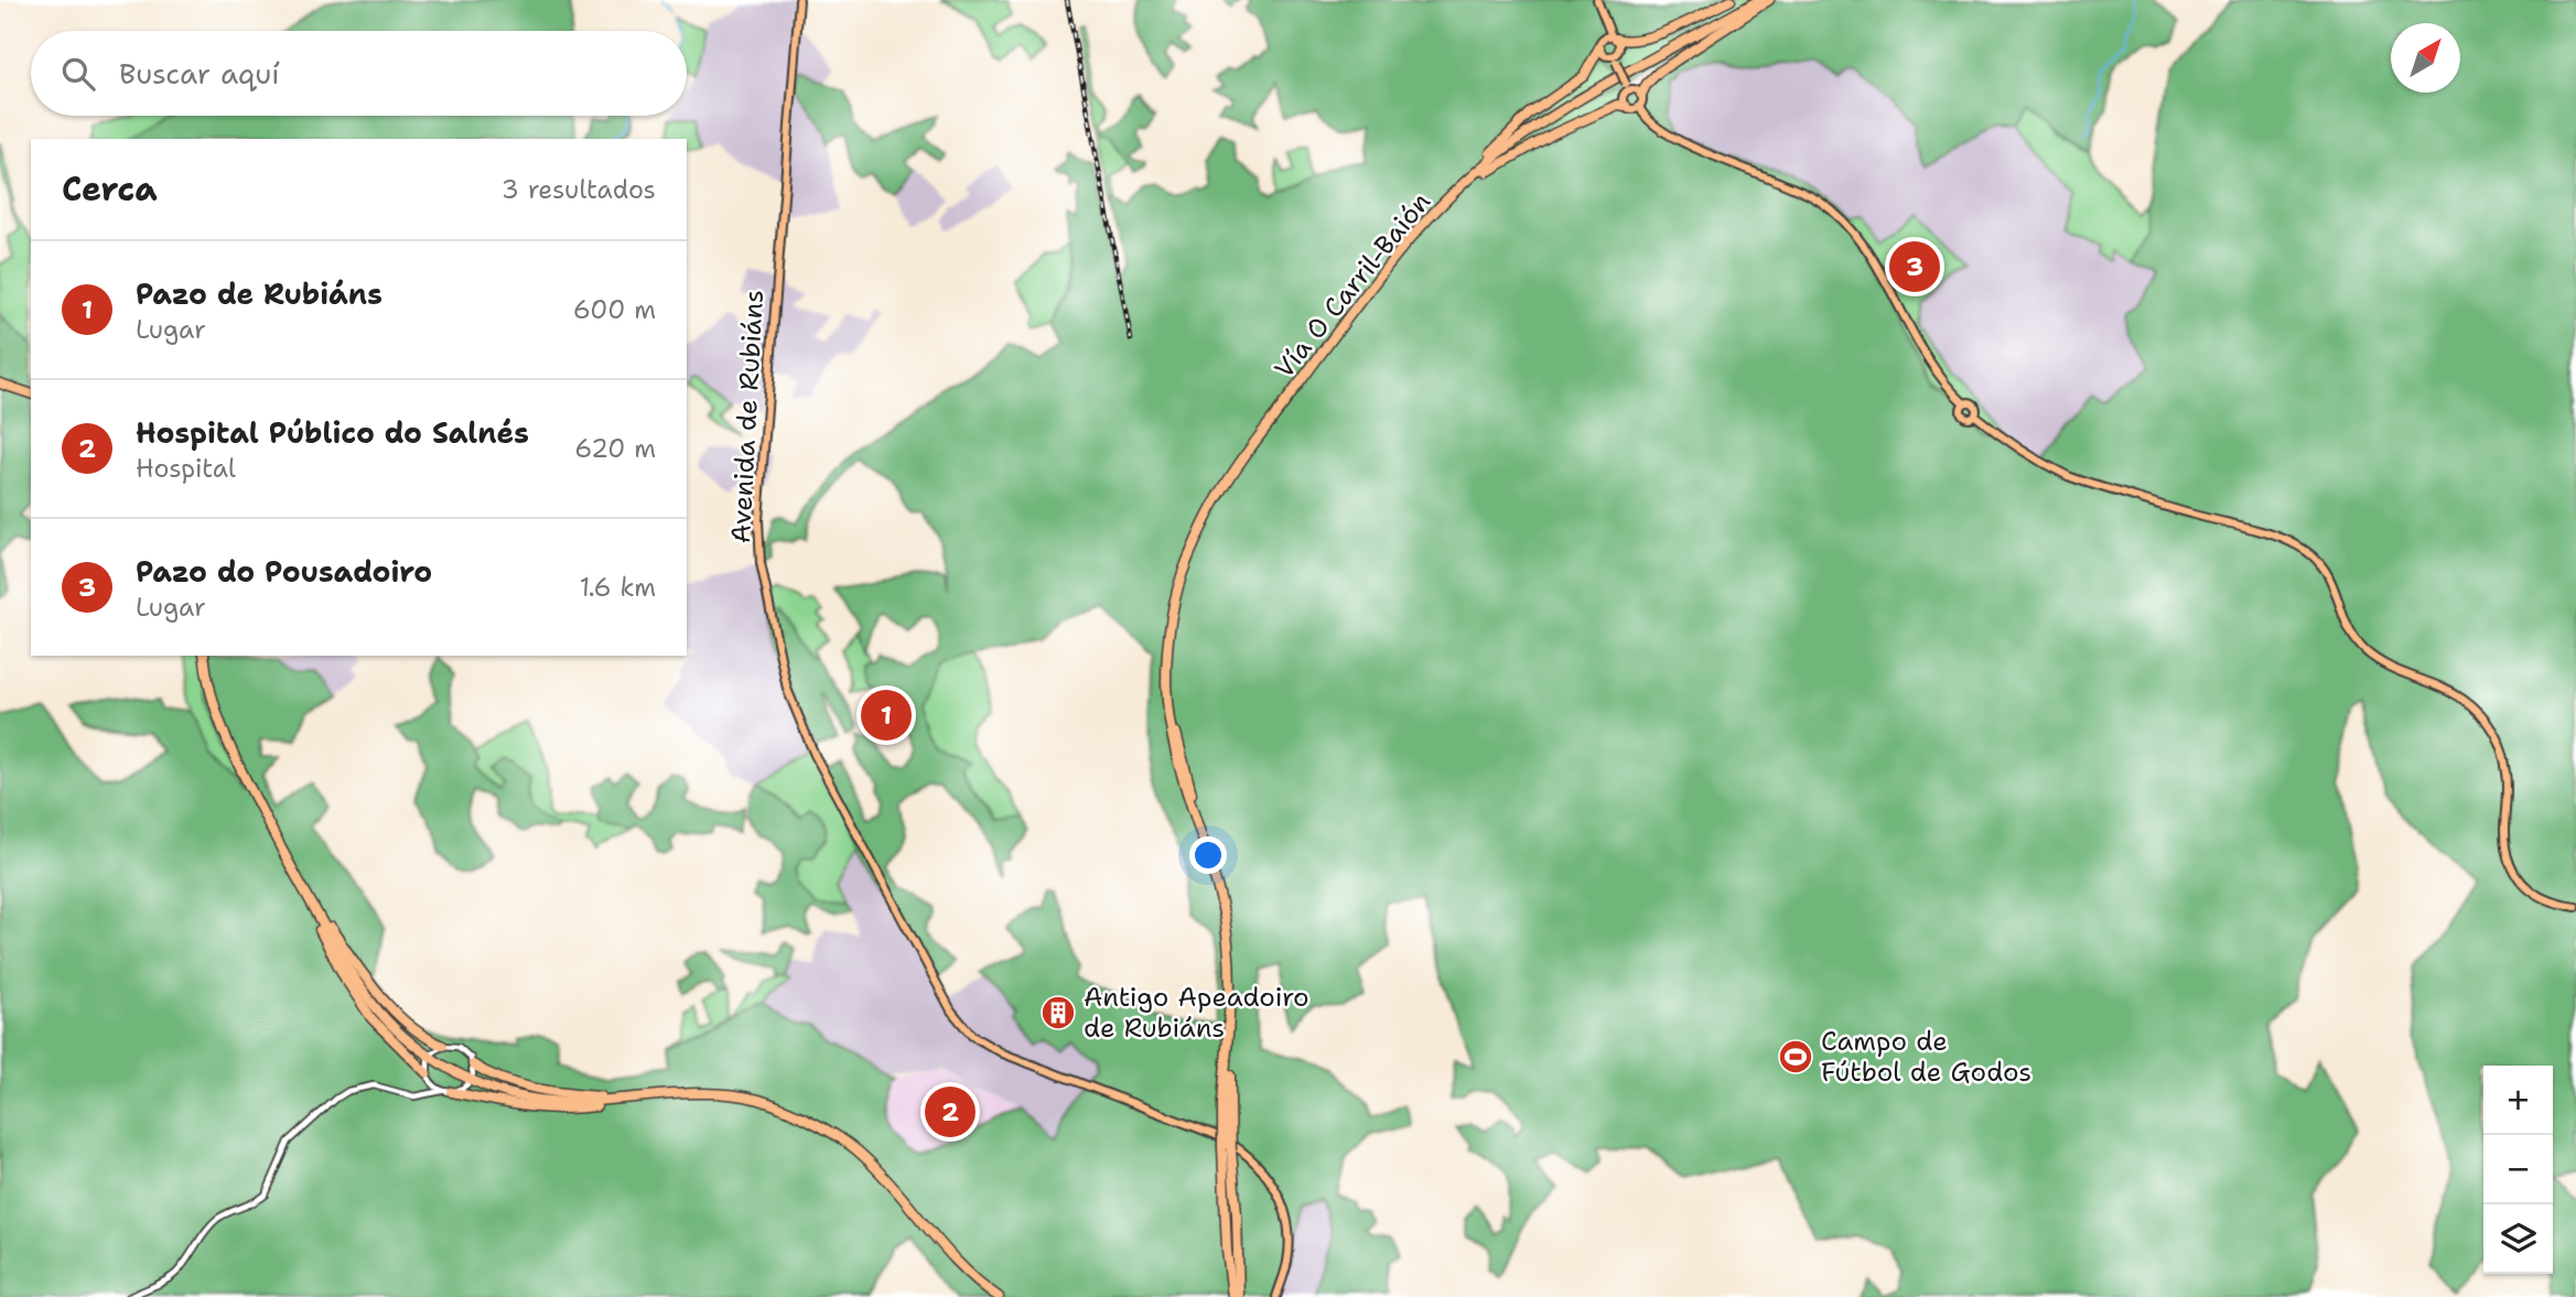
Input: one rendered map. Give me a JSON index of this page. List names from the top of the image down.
{
  "streets": {
    "highway": ["Vía O Carril-Baión"],
    "main road": ["Avenida de Rubiáns"]
  },
  "places": {
    "building": ["Antigo Apeadoiro de Rubiáns"],
    "sports": ["Campo de Fútbol de Godos"]
  },
  "north": "top right",
  "page": {
    "search": "Buscar aquí",
    "heading": ["Cerca", "3 resultados"],
    "pins": ["3", "1", "2"],
    "list": [
      {
        "mark": "1",
        "name": "Pazo de Rubiáns",
        "note": "Lugar",
        "value": "600 m"
      },
      {
        "mark": "2",
        "name": "Hospital Público do Salnés",
        "note": "Hospital",
        "value": "620 m"
      },
      {
        "mark": "3",
        "name": "Pazo do Pousadoiro",
        "note": "Lugar",
        "value": "1.6 km"
      }
    ],
    "map_buttons": ["+", "−"]
  }
}
